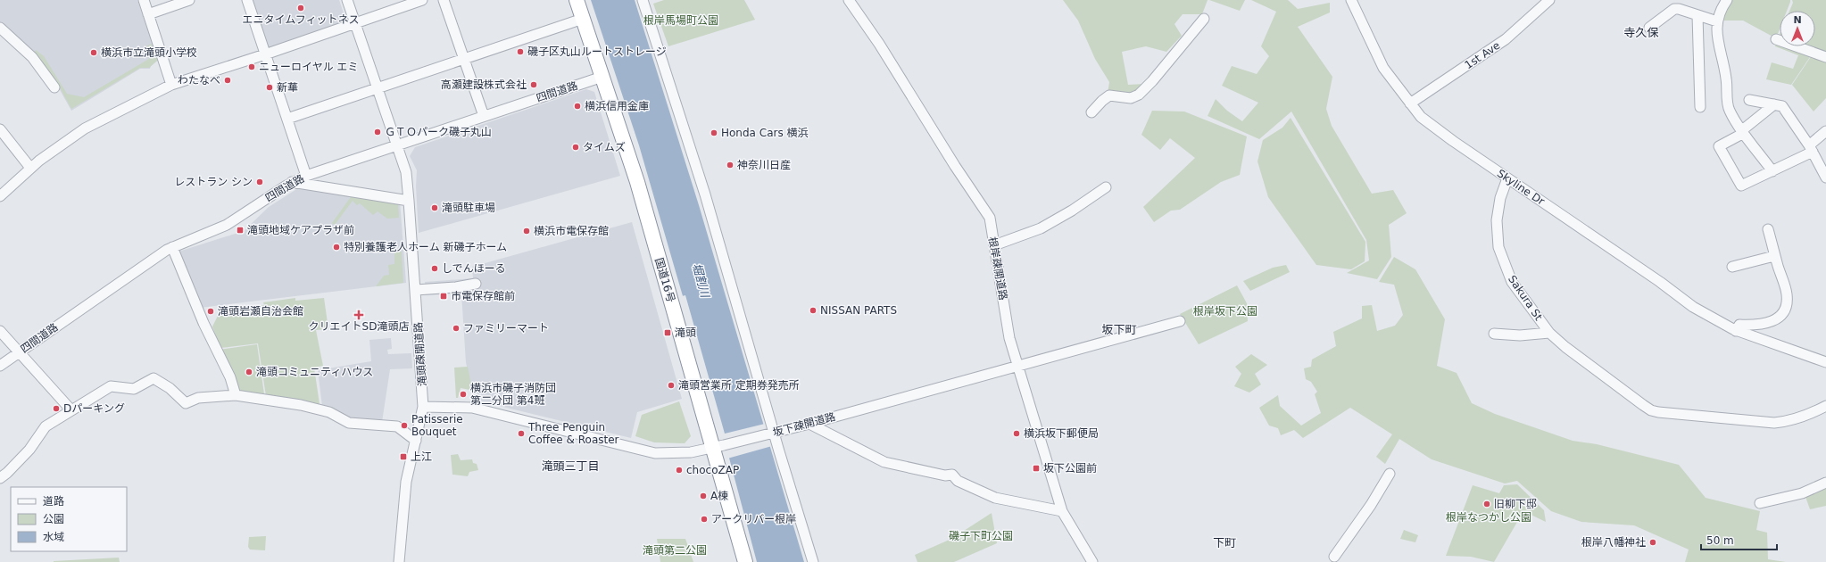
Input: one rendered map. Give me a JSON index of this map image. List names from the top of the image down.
{
  "streets": {
    "highway": ["国道16号"],
    "street": [
      "1st Ave",
      "四間道路",
      "Skyline Dr",
      "根岸疎開道路",
      "Sakura St",
      "滝頭疎開道路",
      "坂下疎開道路"
    ]
  },
  "crossings": [
    ["1st Ave", "Skyline Dr"],
    ["四間道路", "国道16号"],
    ["四間道路", "滝頭疎開道路"],
    ["Skyline Dr", "Sakura St"],
    ["根岸疎開道路", "坂下疎開道路"],
    ["国道16号", "坂下疎開道路"],
    ["滝頭疎開道路", "坂下疎開道路"]
  ],
  "districts": [
    "寺久保",
    "坂下町",
    "滝頭三丁目",
    "下町"
  ],
  "water": ["堀割川"],
  "parks": [
    "根岸馬場町公園",
    "根岸坂下公園",
    "根岸なつかし公園",
    "磯子下町公園",
    "滝頭第二公園"
  ],
  "places": {
    "other": [
      "エニタイムフィットネス",
      "磯子区丸山ルートストレージ",
      "横浜市立滝頭小学校",
      "ニューロイヤル エミ",
      "わたなべ",
      "高瀬建設株式会社",
      "新華",
      "横浜信用金庫",
      "ＧＴＯパーク磯子丸山",
      "Honda Cars 横浜",
      "タイムズ",
      "神奈川日産",
      "レストラン シン",
      "滝頭駐車場",
      "横浜市電保存館",
      "特別養護老人ホーム 新磯子ホーム",
      "しでんほーる",
      "NISSAN PARTS",
      "滝頭岩瀬自治会館",
      "ファミリーマート",
      "滝頭コミュニティハウス",
      "滝頭営業所 定期券発売所",
      "横浜市磯子消防団 第二分団 第4班",
      "Dパーキング",
      "Patisserie Bouquet",
      "Three Penguin Coffee & Roaster",
      "横浜坂下郵便局",
      "chocoZAP",
      "A棟",
      "旧柳下邸",
      "アークリバー根岸",
      "根岸八幡神社"
    ],
    "transit": [
      "滝頭地域ケアプラザ前",
      "市電保存館前",
      "滝頭",
      "上江",
      "坂下公園前"
    ],
    "health": ["クリエイトSD滝頭店"]
  },
  "legend": ["道路", "公園", "水域"],
  "scale_bar": "50 m",
  "north": "top"
}
